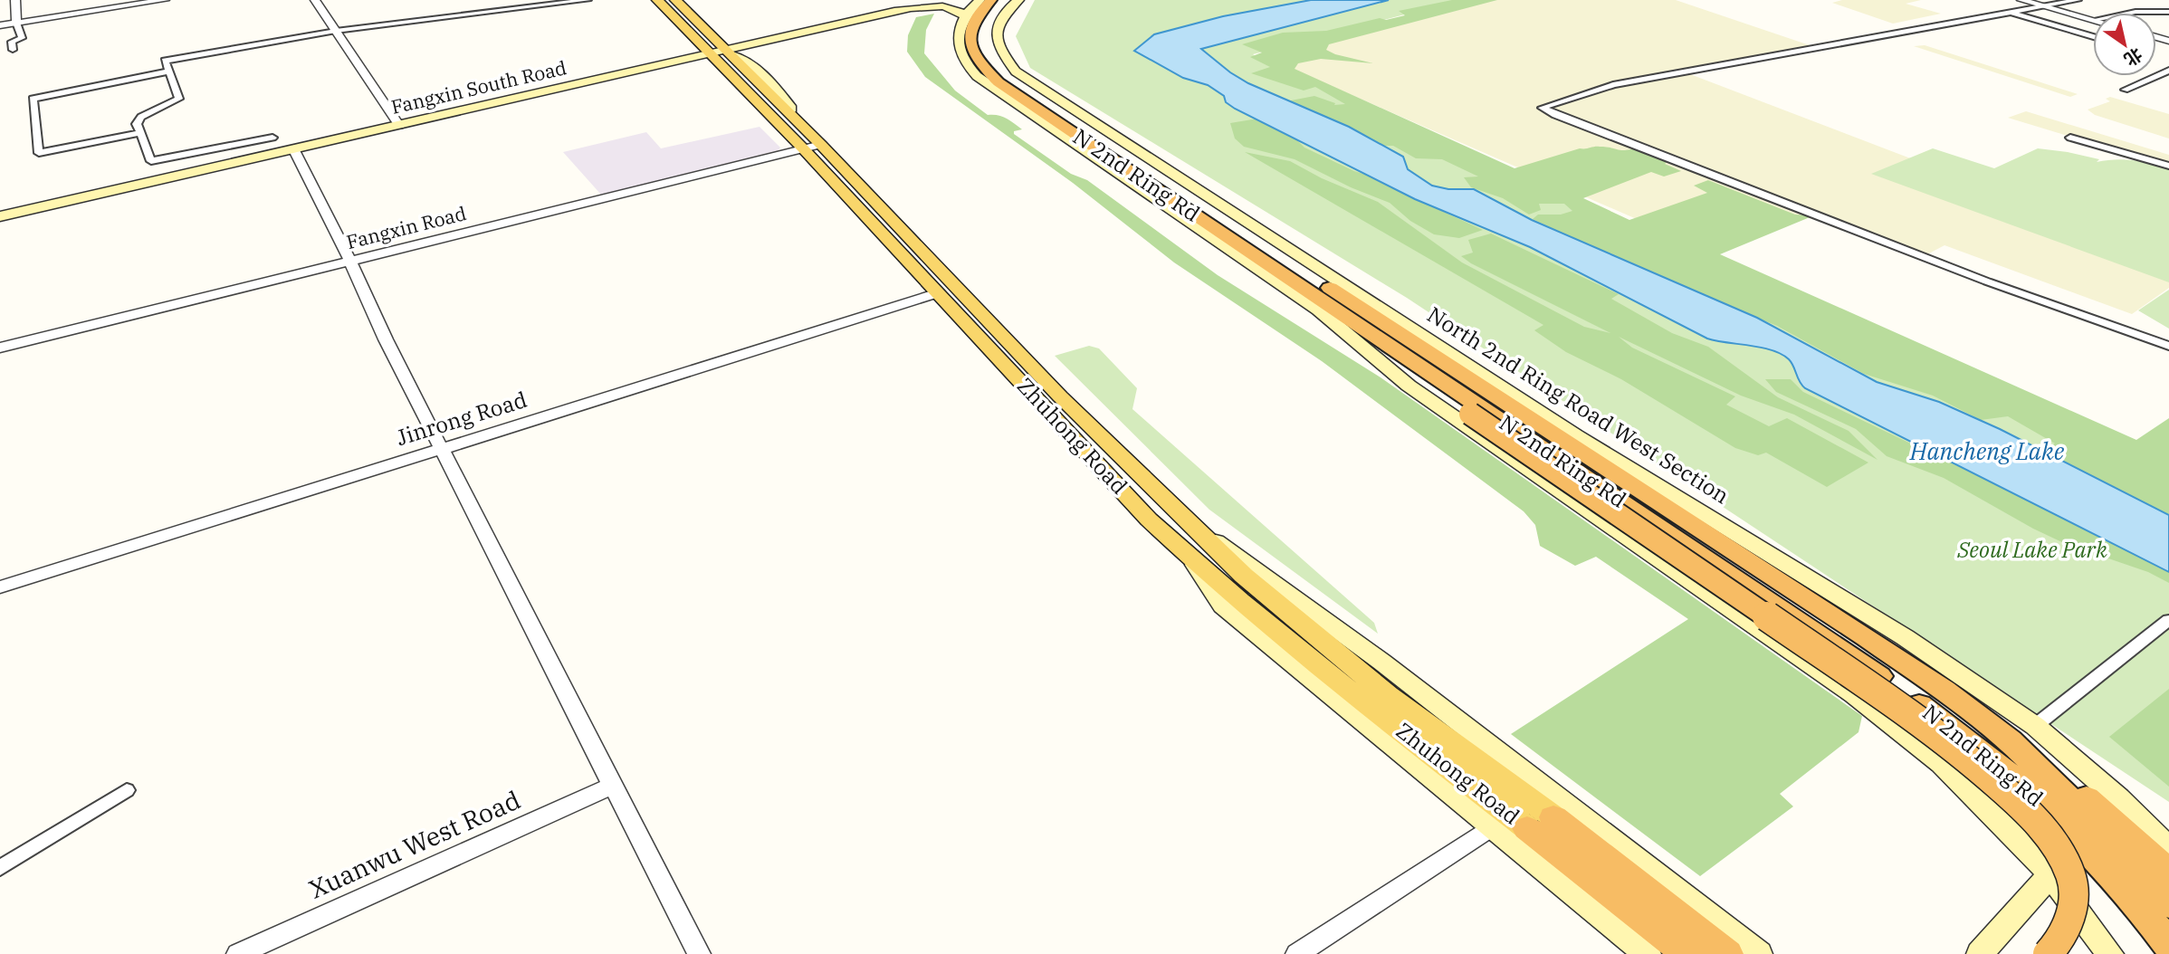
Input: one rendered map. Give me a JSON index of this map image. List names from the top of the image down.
{
  "streets": {
    "highway": ["N 2nd Ring Rd"],
    "main road": ["Fangxin South Road", "North 2nd Ring Road West Section", "Zhuhong Road"],
    "street": ["Fangxin Road", "Jinrong Road", "Xuanwu West Road"]
  },
  "crossings": [
    ["Fangxin South Road", "Zhuhong Road"],
    ["N 2nd Ring Rd", "North 2nd Ring Road West Section"],
    ["Fangxin Road", "Zhuhong Road"],
    ["Jinrong Road", "Zhuhong Road"]
  ],
  "water": ["Hancheng Lake"],
  "parks": ["Seoul Lake Park"],
  "north": "bottom right"
}
